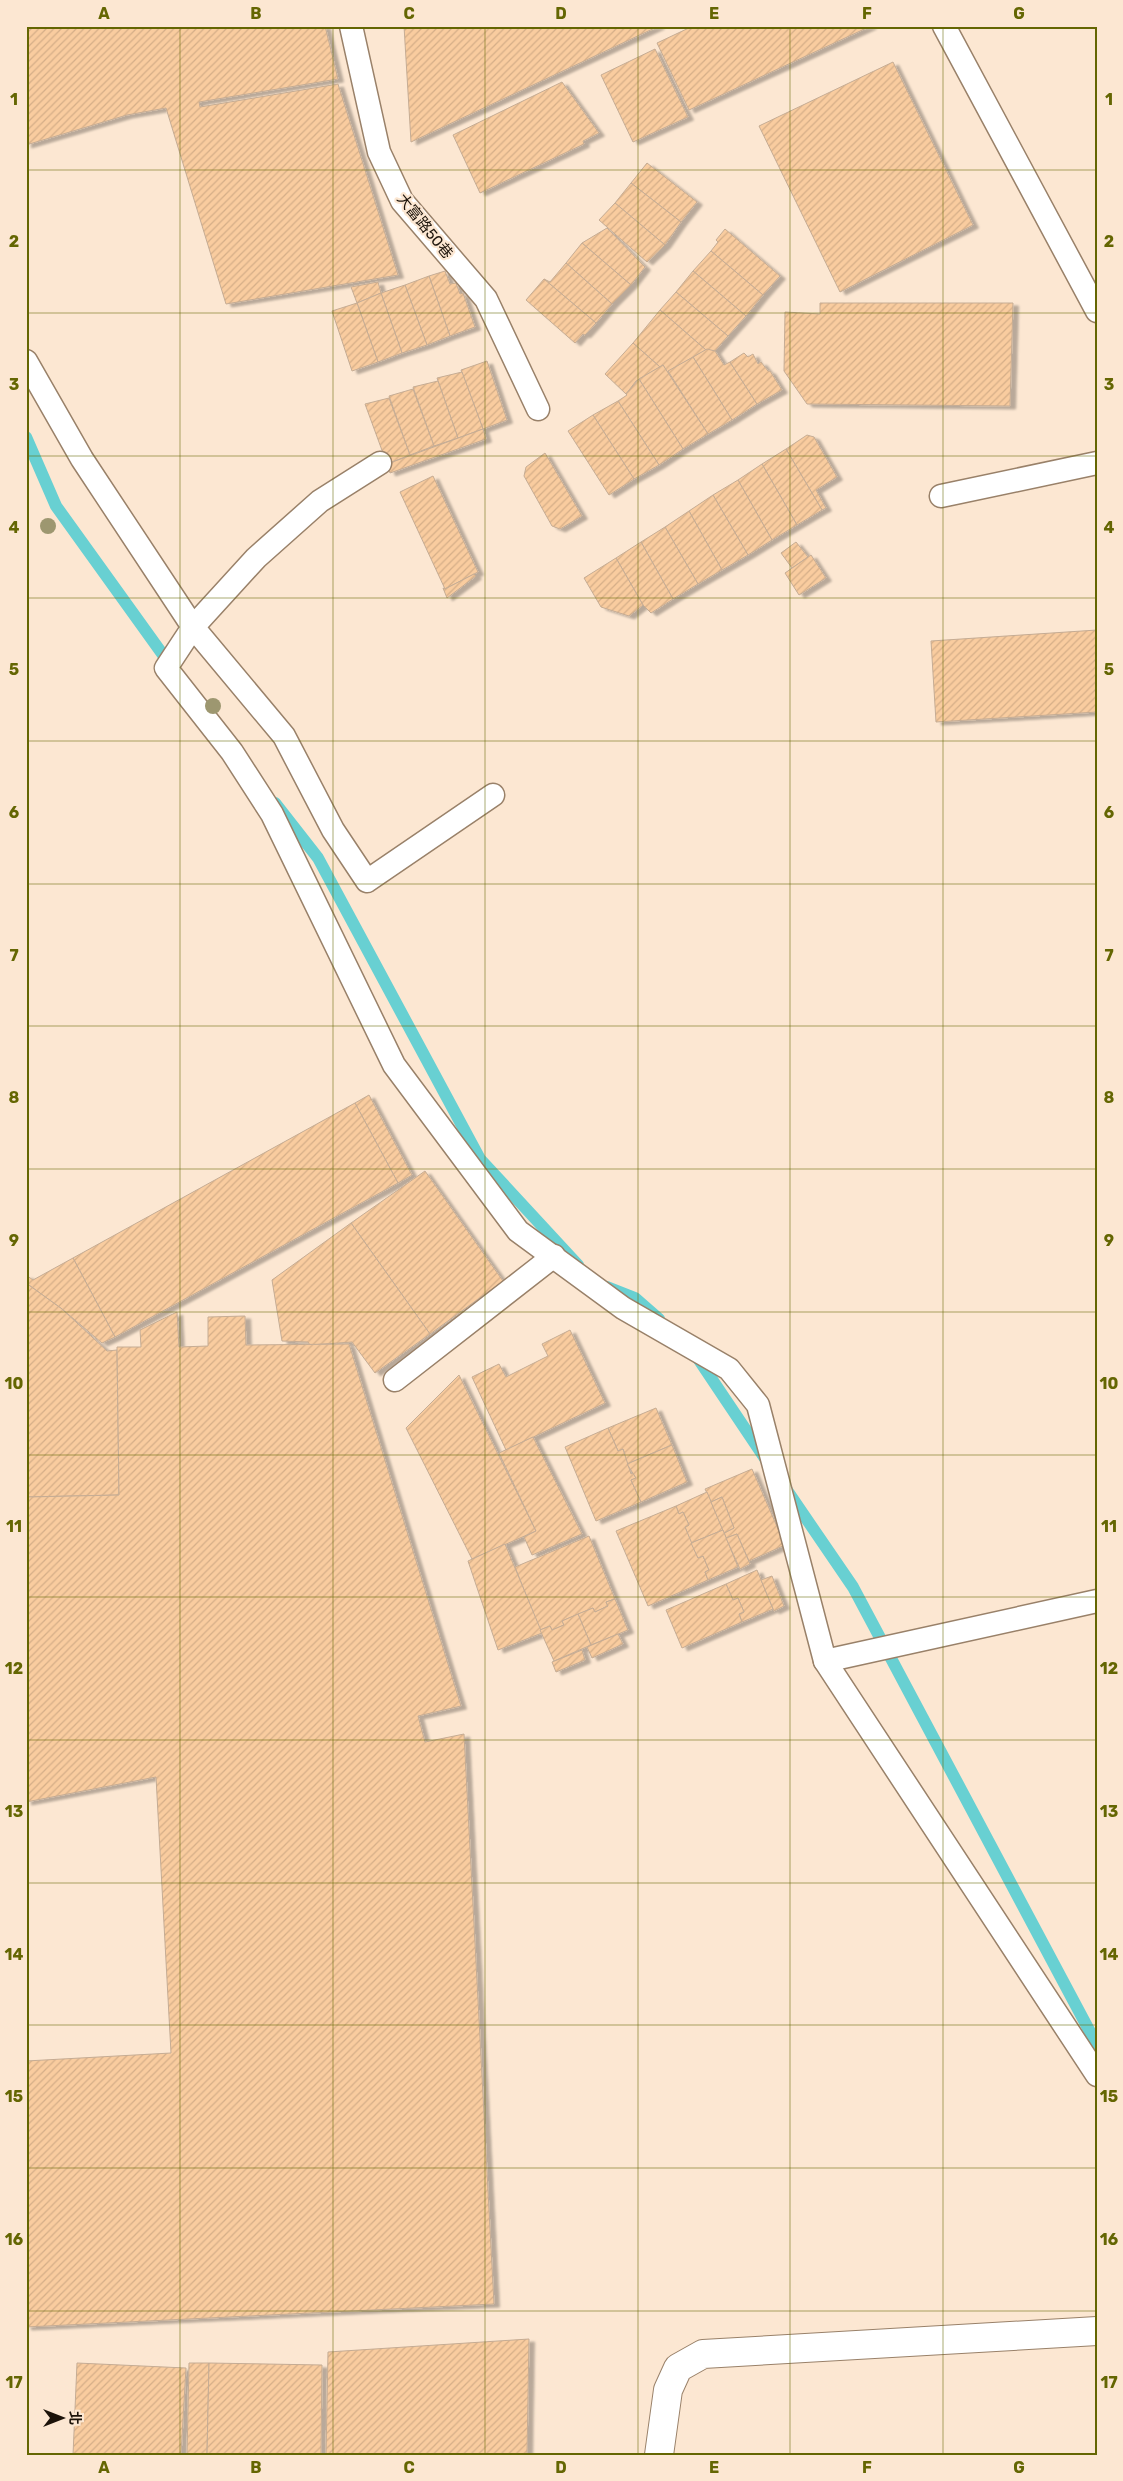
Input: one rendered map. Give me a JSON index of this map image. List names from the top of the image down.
{
  "streets": {
    "lane": ["大富路50巷"]
  },
  "north": "right",
  "grid": {
    "columns": [
      "A",
      "B",
      "C",
      "D",
      "E",
      "F",
      "G"
    ],
    "rows": [
      "1",
      "2",
      "3",
      "4",
      "5",
      "6",
      "7",
      "8",
      "9",
      "10",
      "11",
      "12",
      "13",
      "14",
      "15",
      "16",
      "17"
    ]
  }
}
